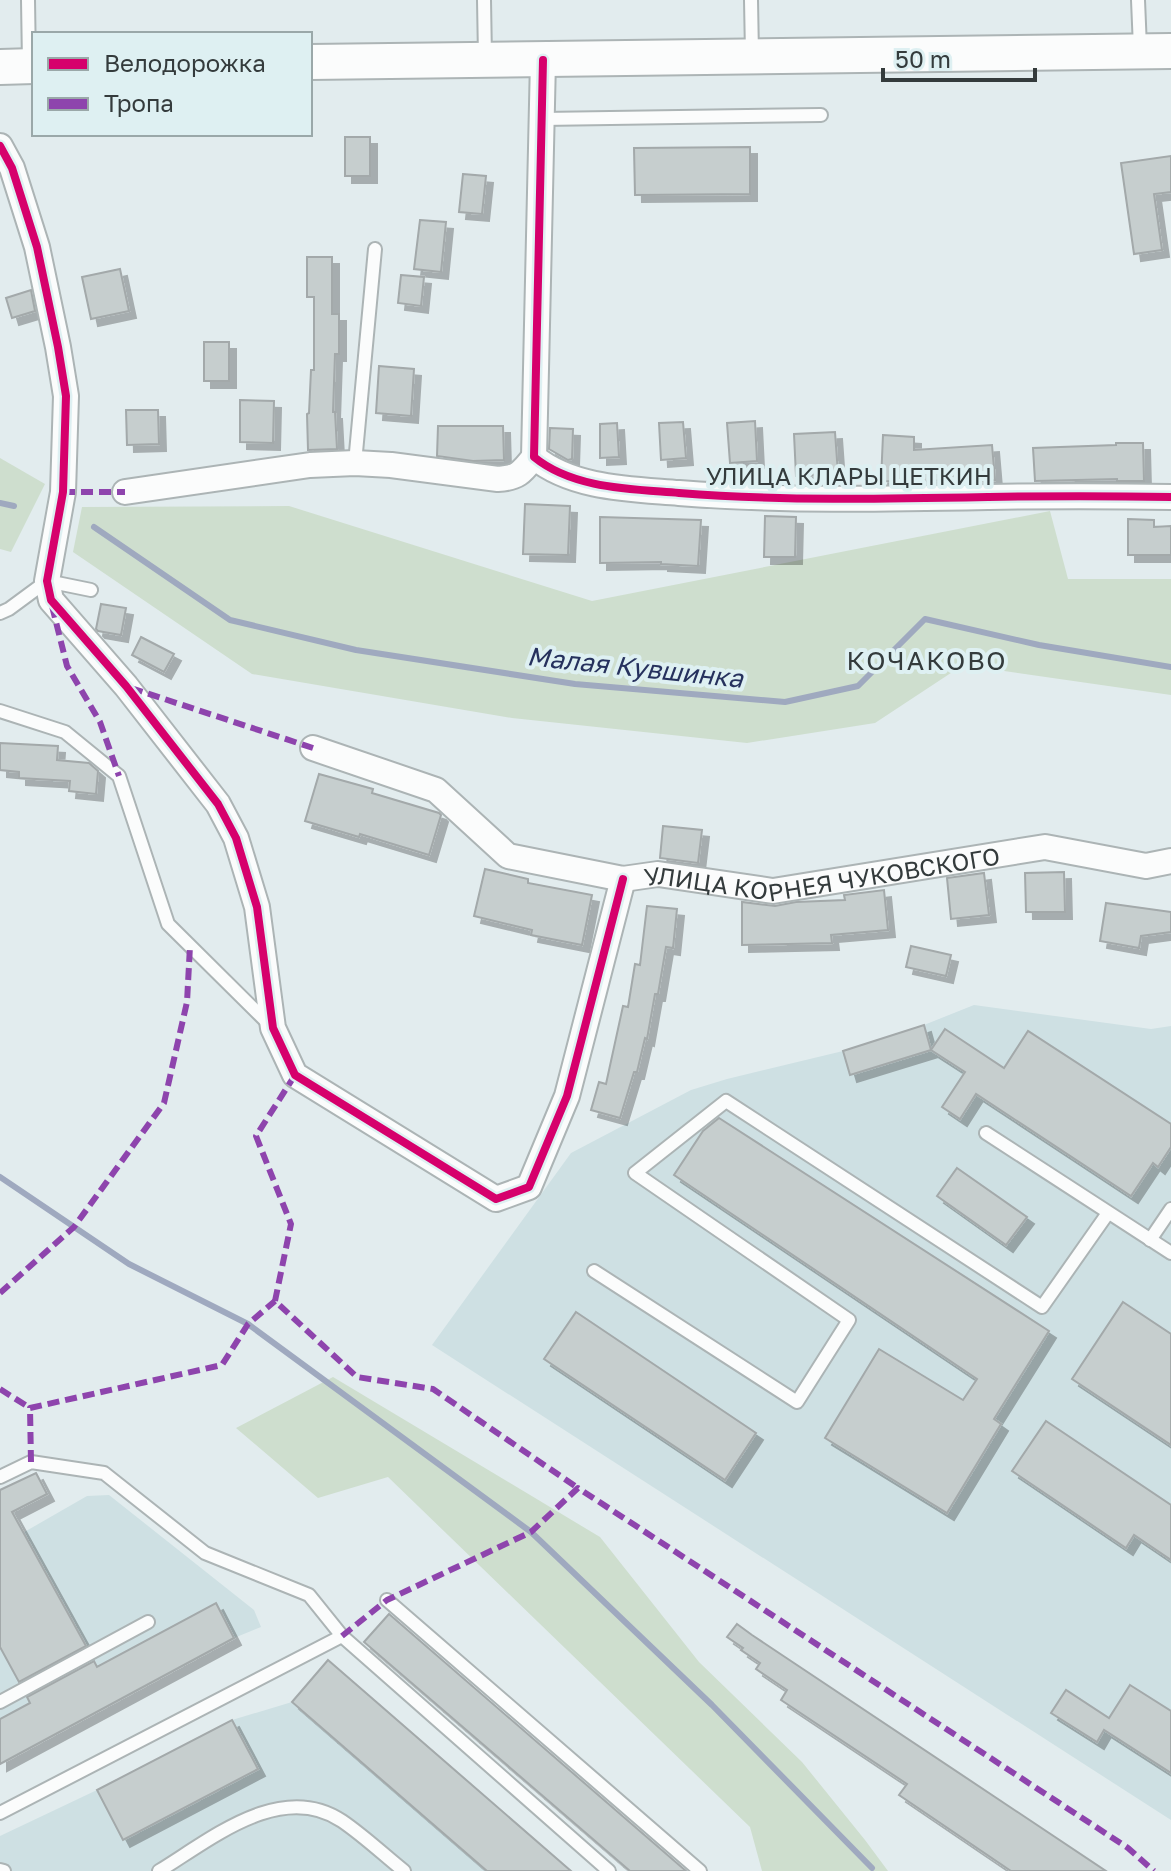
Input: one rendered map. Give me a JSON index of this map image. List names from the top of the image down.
{
  "streets": {
    "street": ["УЛИЦА КЛАРЫ ЦЕТКИН", "УЛИЦА КОРНЕЯ ЧУКОВСКОГО"]
  },
  "districts": ["КОЧАКОВО"],
  "water": ["Малая Кувшинка"],
  "legend": ["Велодорожка", "Тропа"],
  "scale_bar": "50 m"
}
